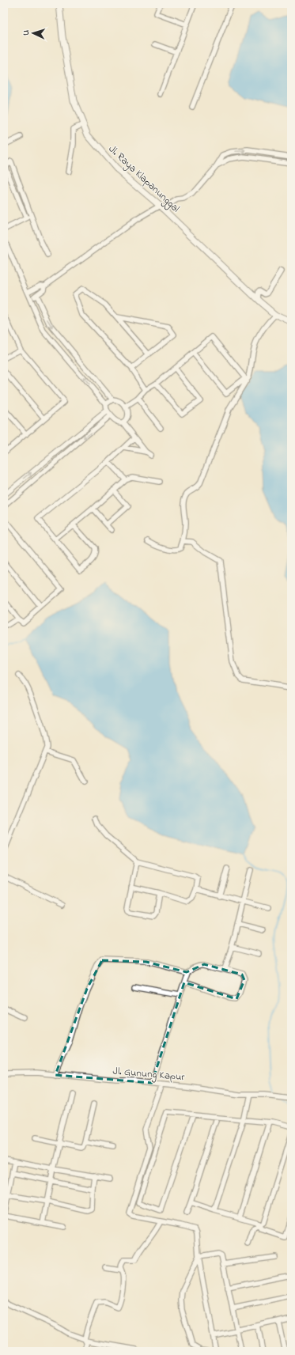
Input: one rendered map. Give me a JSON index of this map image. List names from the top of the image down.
{
  "streets": {
    "street": ["Jl. Raya Klapanunggal", "Jl. Gunung Kapur"]
  },
  "north": "left"
}
